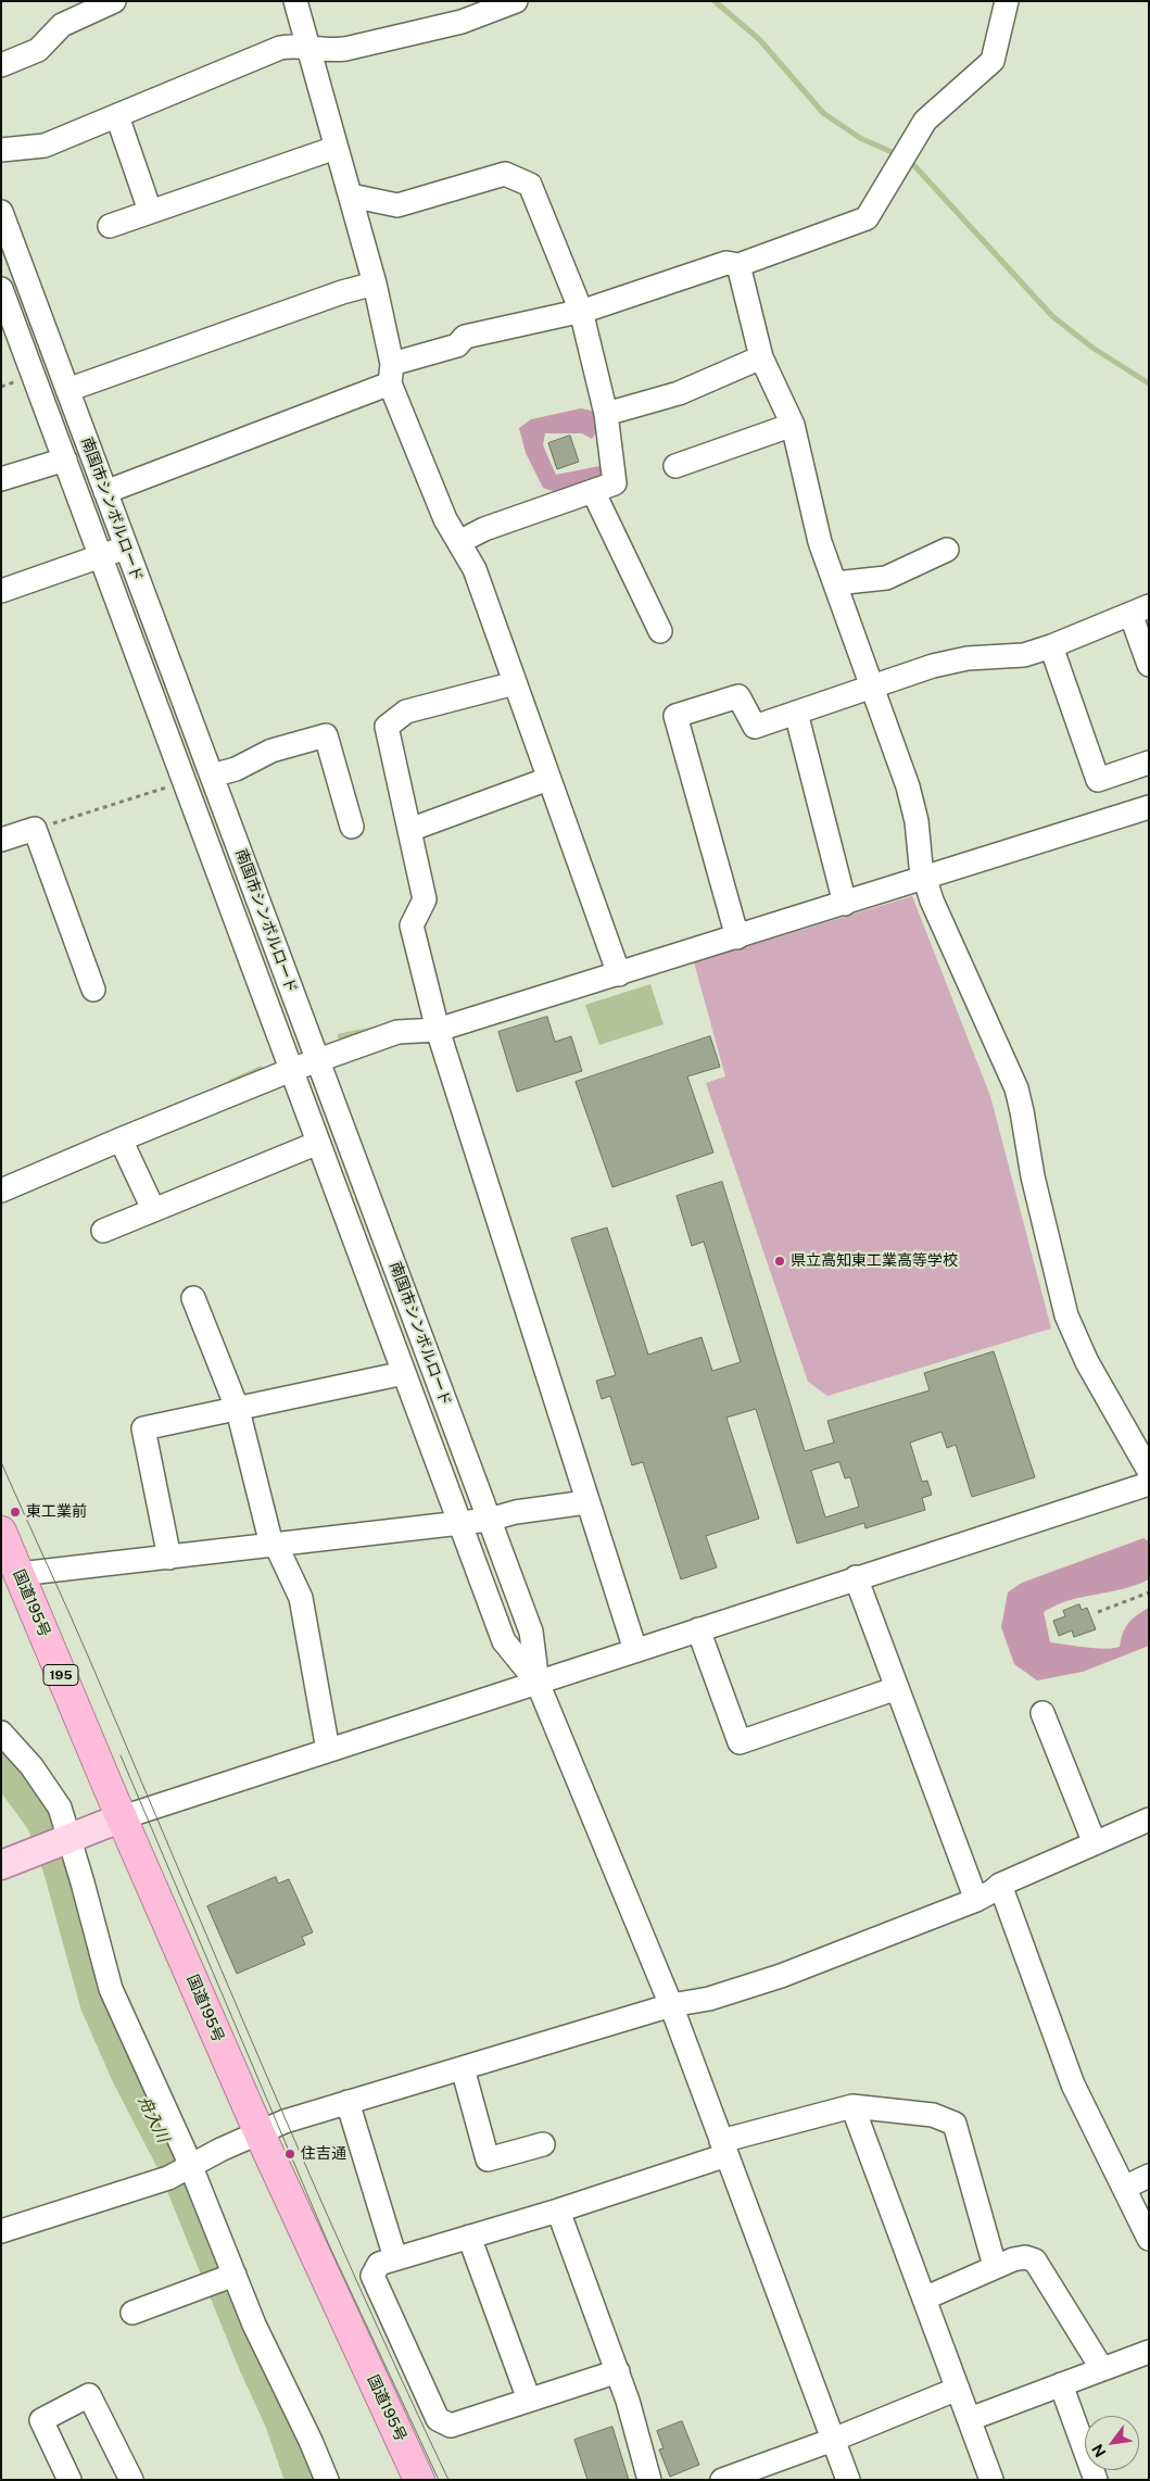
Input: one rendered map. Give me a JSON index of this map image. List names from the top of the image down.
{
  "streets": {
    "highway": ["国道195号", "195"],
    "street": ["南国市シンボルロード"]
  },
  "water": ["舟入川"],
  "places": ["県立高知東工業高等学校", "東工業前", "住吉通"],
  "north": "bottom left"
}
